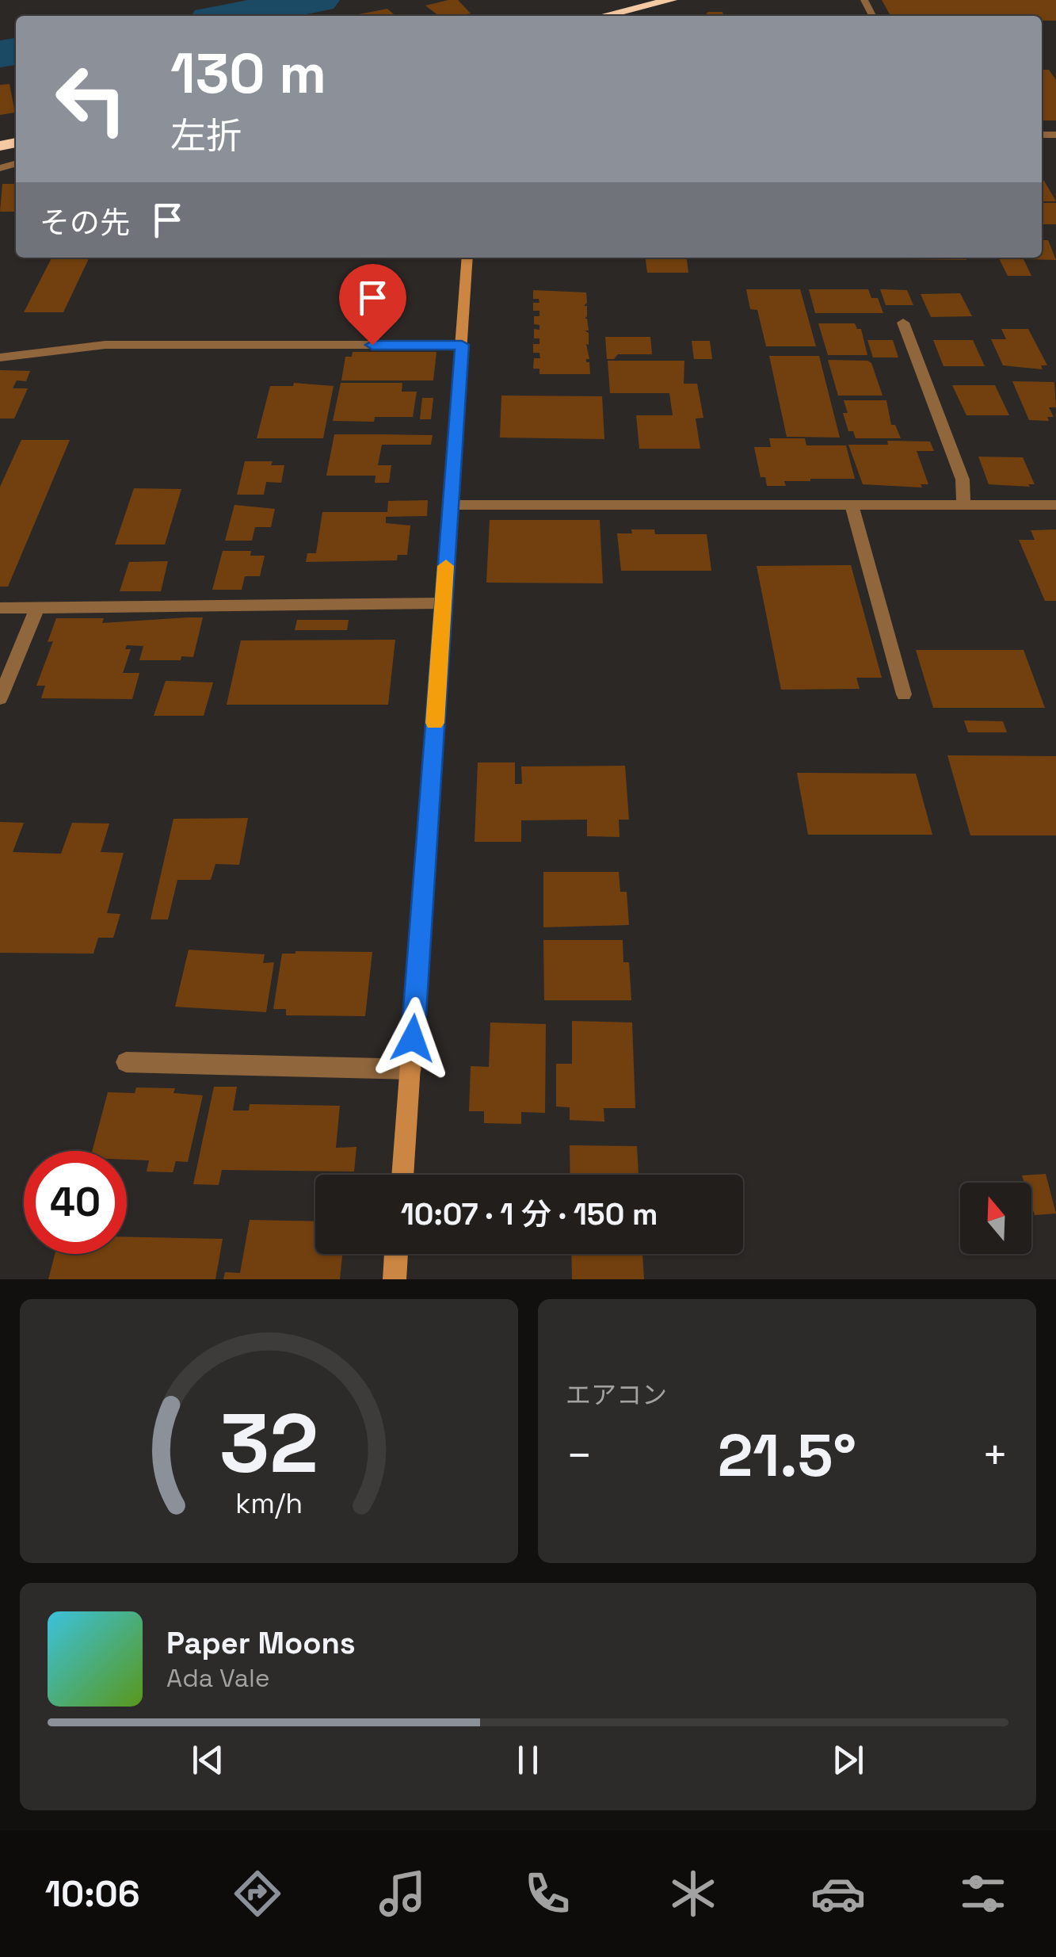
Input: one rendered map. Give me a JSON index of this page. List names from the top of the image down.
{
  "north": "top",
  "page": {
    "turn": ["130 m", "左折"],
    "then": "その先",
    "limit": "40",
    "trip": "10:07 · 1 分 · 150 m",
    "tile": "エアコン",
    "heat": ["−", "21.5°", "+"],
    "song": ["Paper Moons", "Ada Vale"],
    "tabs": "10:06",
    "gauge": ["32", "km/h"]
  }
}
